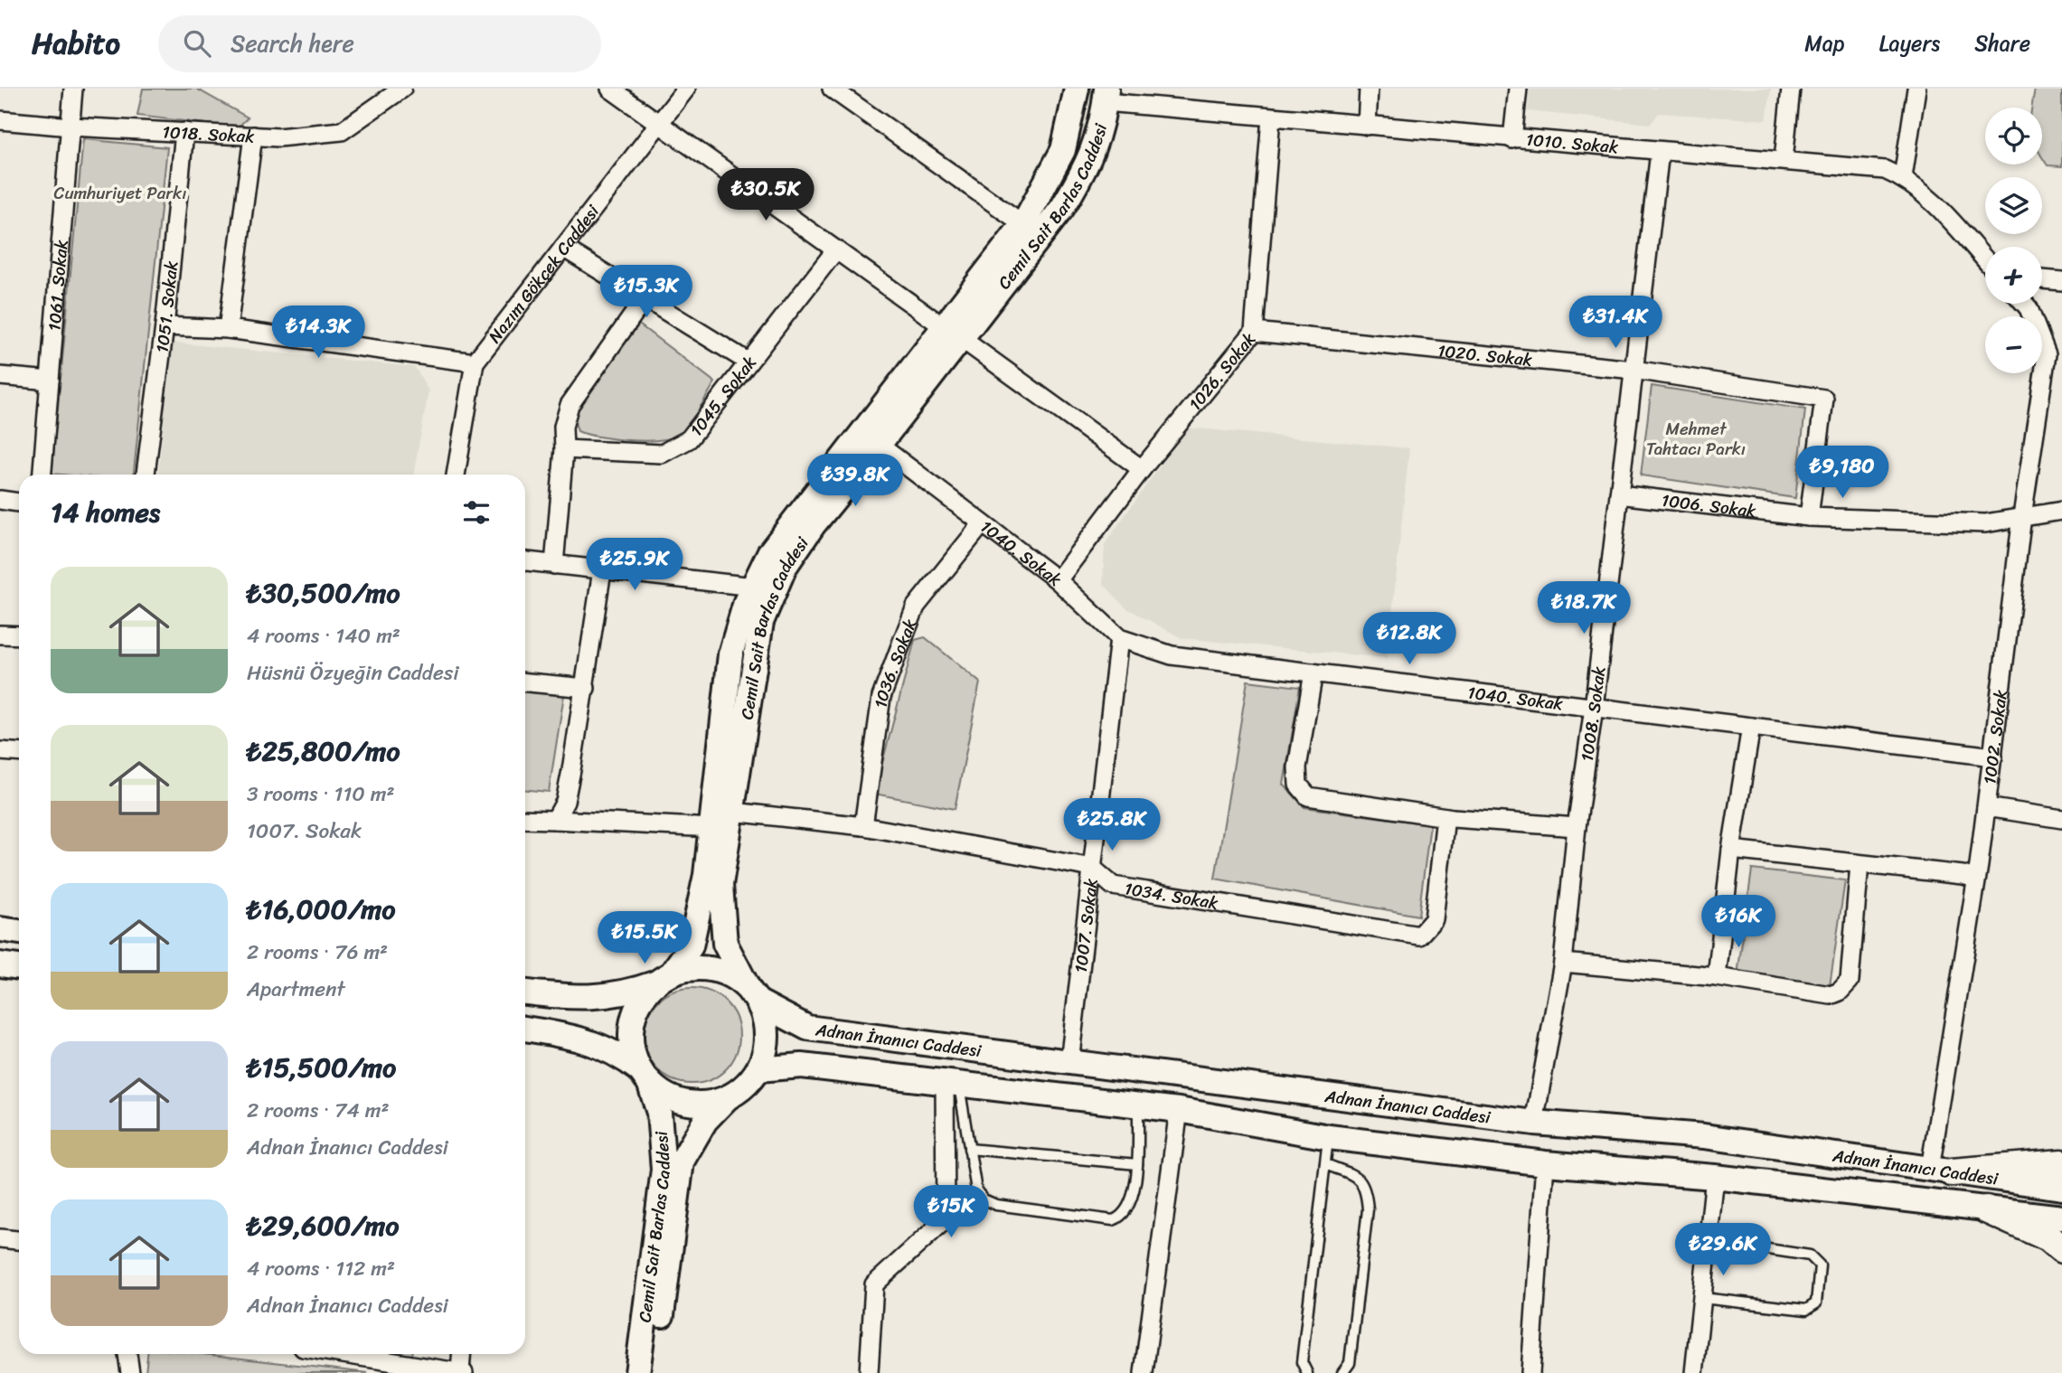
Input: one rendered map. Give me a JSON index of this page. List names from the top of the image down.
{
  "streets": {
    "main road": ["Cemil Sait Barlas Caddesi", "Adnan İnanıcı Caddesi"],
    "street": [
      "1018. Sokak",
      "1010. Sokak",
      "Nazım Gökçek Caddesi",
      "1061. Sokak",
      "1051. Sokak",
      "1020. Sokak",
      "1026. Sokak",
      "1045. Sokak",
      "1006. Sokak",
      "1040. Sokak",
      "1036. Sokak",
      "1008. Sokak",
      "1002. Sokak",
      "1034. Sokak",
      "1007. Sokak"
    ]
  },
  "crossings": [
    ["1018. Sokak", "1061. Sokak"],
    ["1018. Sokak", "1051. Sokak"],
    ["1010. Sokak", "Cemil Sait Barlas Caddesi"],
    ["1010. Sokak", "1026. Sokak"],
    ["1010. Sokak", "1008. Sokak"],
    ["Cemil Sait Barlas Caddesi", "1040. Sokak"],
    ["Cemil Sait Barlas Caddesi", "1034. Sokak"],
    ["Cemil Sait Barlas Caddesi", "Adnan İnanıcı Caddesi"],
    ["1020. Sokak", "1026. Sokak"],
    ["1020. Sokak", "1006. Sokak"],
    ["1020. Sokak", "1008. Sokak"],
    ["1026. Sokak", "1040. Sokak"],
    ["1006. Sokak", "1008. Sokak"],
    ["1006. Sokak", "1002. Sokak"],
    ["1040. Sokak", "1036. Sokak"],
    ["1040. Sokak", "1008. Sokak"],
    ["1040. Sokak", "1002. Sokak"],
    ["1040. Sokak", "1007. Sokak"],
    ["1036. Sokak", "1034. Sokak"],
    ["1008. Sokak", "Adnan İnanıcı Caddesi"],
    ["1002. Sokak", "Adnan İnanıcı Caddesi"],
    ["1034. Sokak", "1007. Sokak"],
    ["1007. Sokak", "Adnan İnanıcı Caddesi"]
  ],
  "parks": ["Cumhuriyet Parkı", "Mehmet Tahtacı Parkı"],
  "page": {
    "header": "Habito",
    "search": "Search here",
    "nav": ["Map", "Layers", "Share"],
    "map_buttons": ["+", "−"],
    "price": [
      "₺30.5K",
      "₺15.3K",
      "₺31.4K",
      "₺14.3K",
      "₺9,180",
      "₺39.8K",
      "₺25.9K",
      "₺18.7K",
      "₺12.8K",
      "₺25.8K",
      "₺16K",
      "₺15.5K",
      "₺15K",
      "₺29.6K"
    ],
    "heading": "14 homes",
    "list": [
      {
        "name": "₺30,500/mo",
        "note": "4 rooms · 140 m² · Hüsnü Özyeğin Caddesi"
      },
      {
        "name": "₺25,800/mo",
        "note": "3 rooms · 110 m² · 1007. Sokak"
      },
      {
        "name": "₺16,000/mo",
        "note": "2 rooms · 76 m² · Apartment"
      },
      {
        "name": "₺15,500/mo",
        "note": "2 rooms · 74 m² · Adnan İnanıcı Caddesi"
      },
      {
        "name": "₺29,600/mo",
        "note": "4 rooms · 112 m² · Adnan İnanıcı Caddesi"
      }
    ]
  }
}
